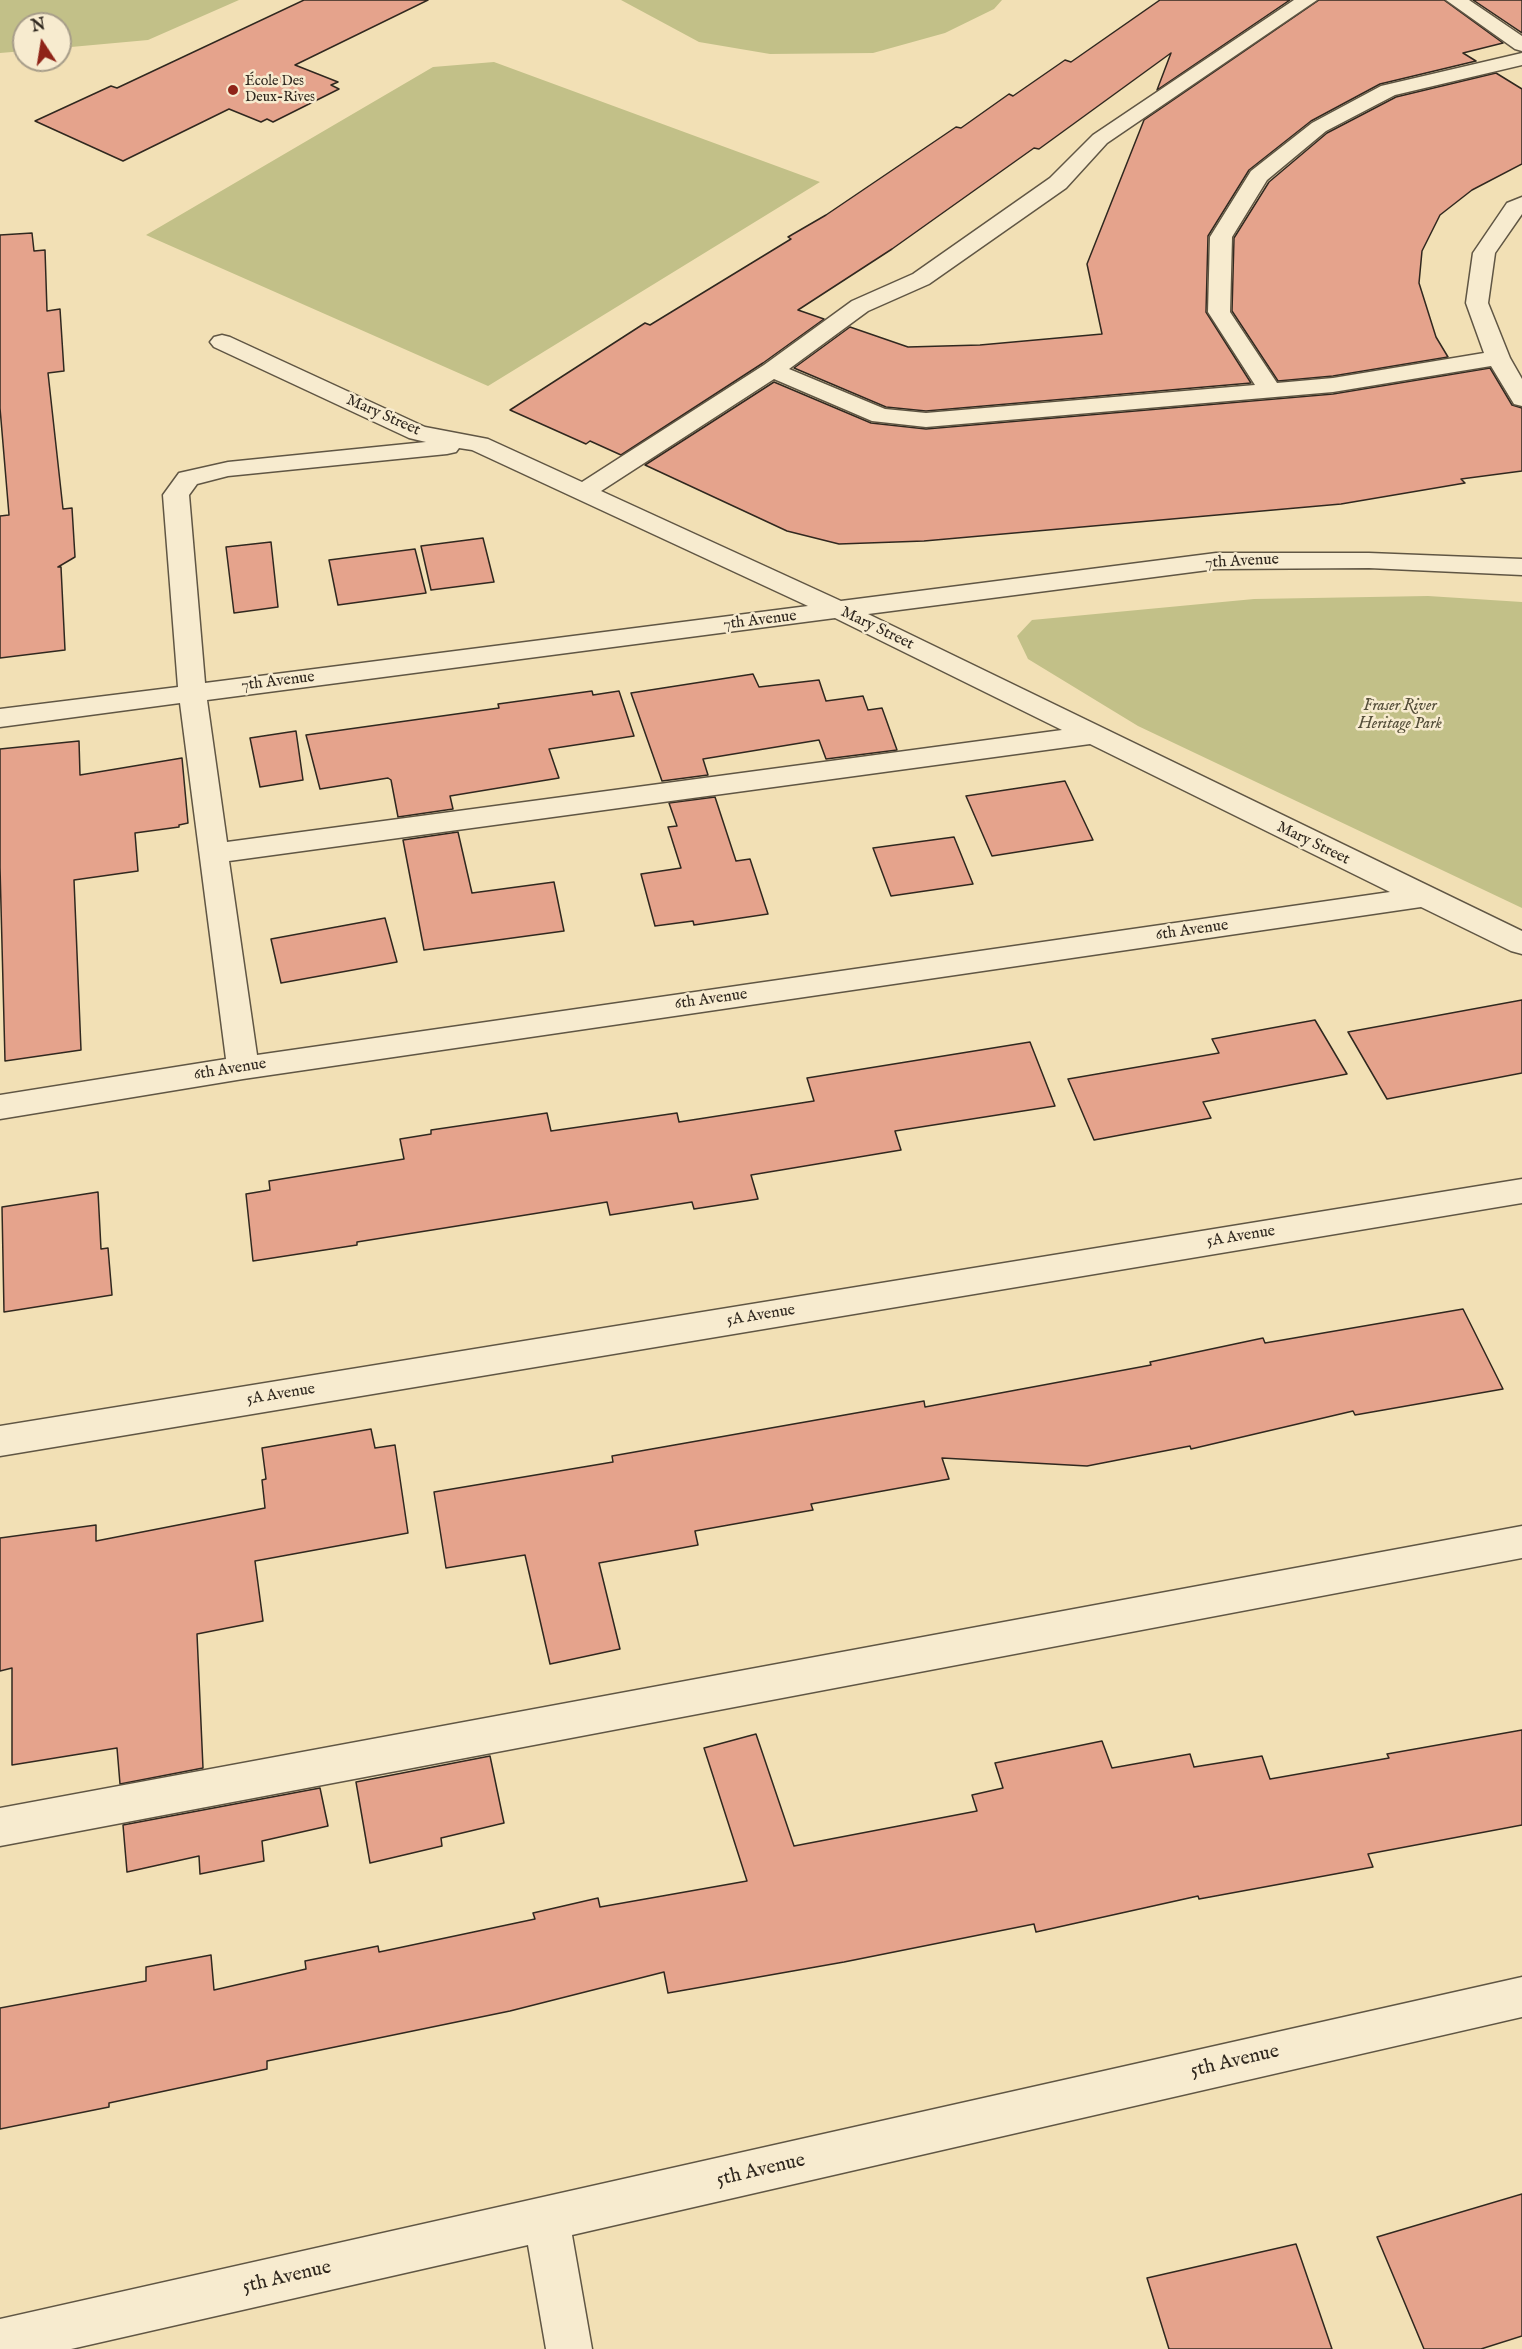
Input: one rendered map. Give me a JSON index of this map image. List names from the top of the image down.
{
  "streets": {
    "street": [
      "Mary Street",
      "7th Avenue",
      "6th Avenue",
      "5A Avenue",
      "5th Avenue"
    ]
  },
  "crossings": [
    ["Mary Street", "7th Avenue"],
    ["Mary Street", "6th Avenue"]
  ],
  "parks": ["Fraser River Heritage Park"],
  "places": ["École Des Deux-Rives"],
  "north": "top"
}
